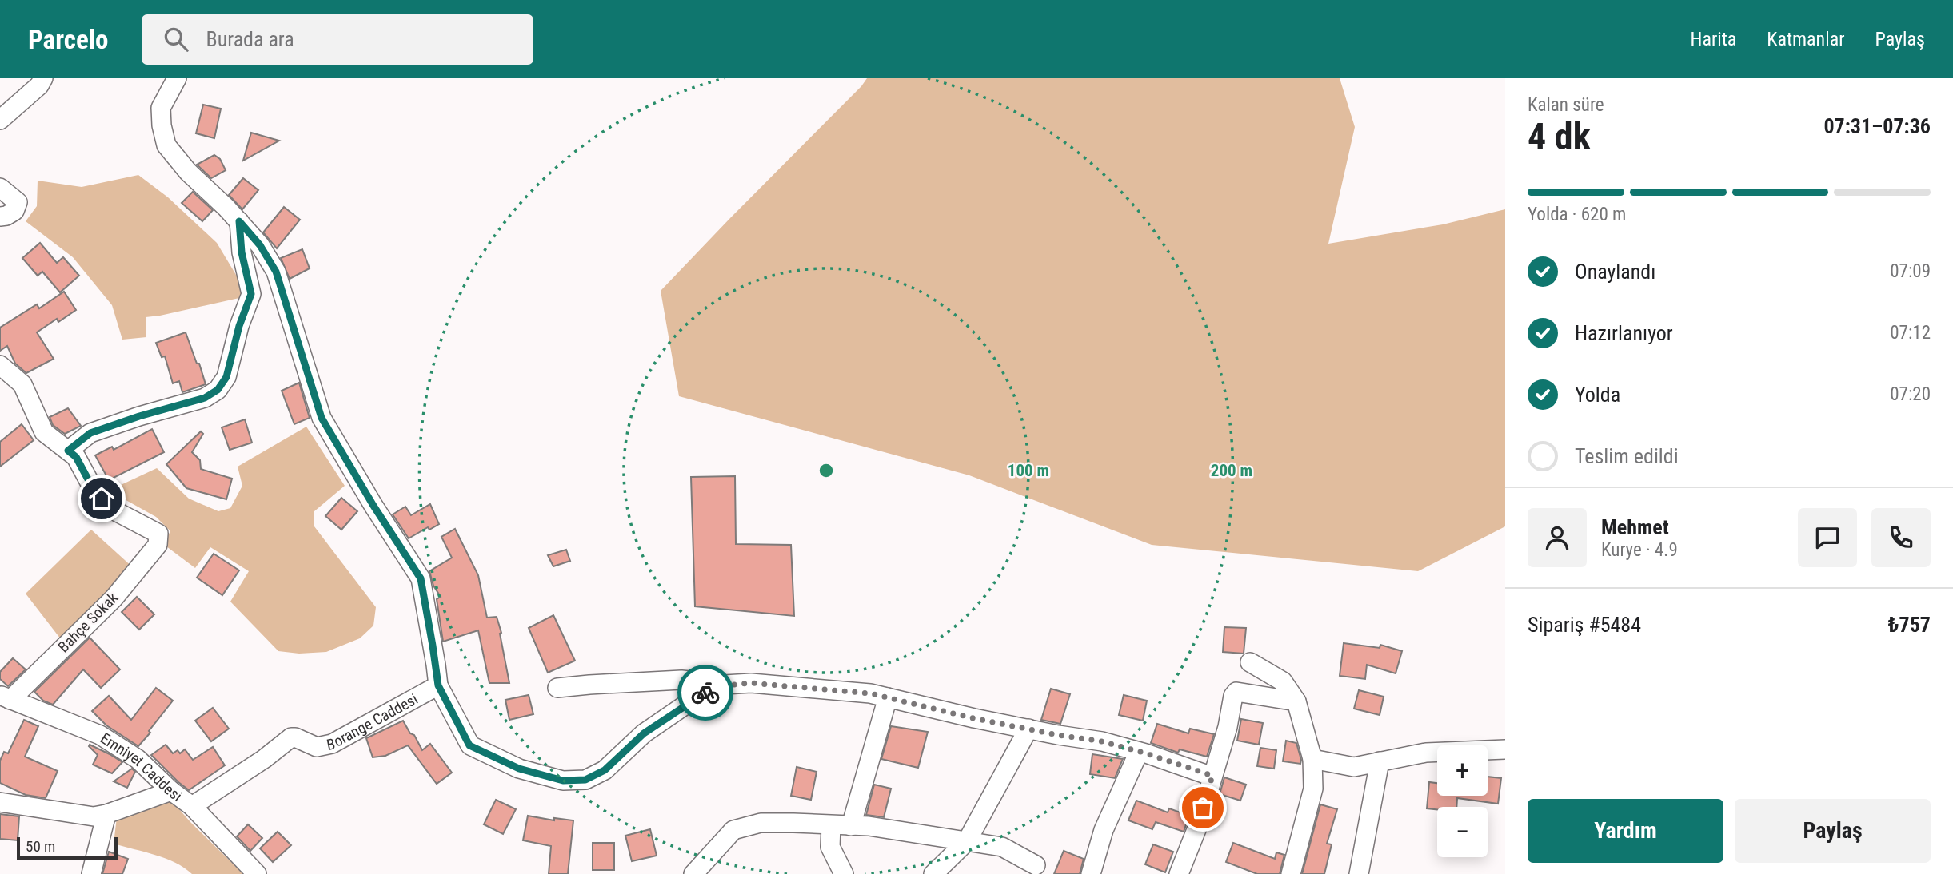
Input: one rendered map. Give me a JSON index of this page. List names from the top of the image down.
{
  "streets": {
    "street": ["Bahçe Sokak", "Borange Caddesi", "Emniyet Caddesi"]
  },
  "crossings": [
    ["Bahçe Sokak", "Emniyet Caddesi"],
    ["Borange Caddesi", "Emniyet Caddesi"]
  ],
  "scale_bar": "50 m",
  "page": {
    "header": "Parcelo",
    "search": "Burada ara",
    "nav": ["Harita", "Katmanlar", "Paylaş"],
    "heading": ["4 dk", "Kalan süre", "07:31–07:36"],
    "panel": [
      "Mehmet",
      "Kurye · 4.9",
      "Sipariş #5484",
      "₺757"
    ],
    "bar": "Yolda · 620 m",
    "list": [
      ["Onaylandı", "07:09"],
      ["Hazırlanıyor", "07:12"],
      ["Yolda", "07:20"],
      "Teslim edildi"
    ],
    "map_buttons": ["+", "−"],
    "buttons": ["Yardım", "Paylaş"],
    "scale": "50 m"
  },
  "rings": ["100 m", "200 m"]
}
